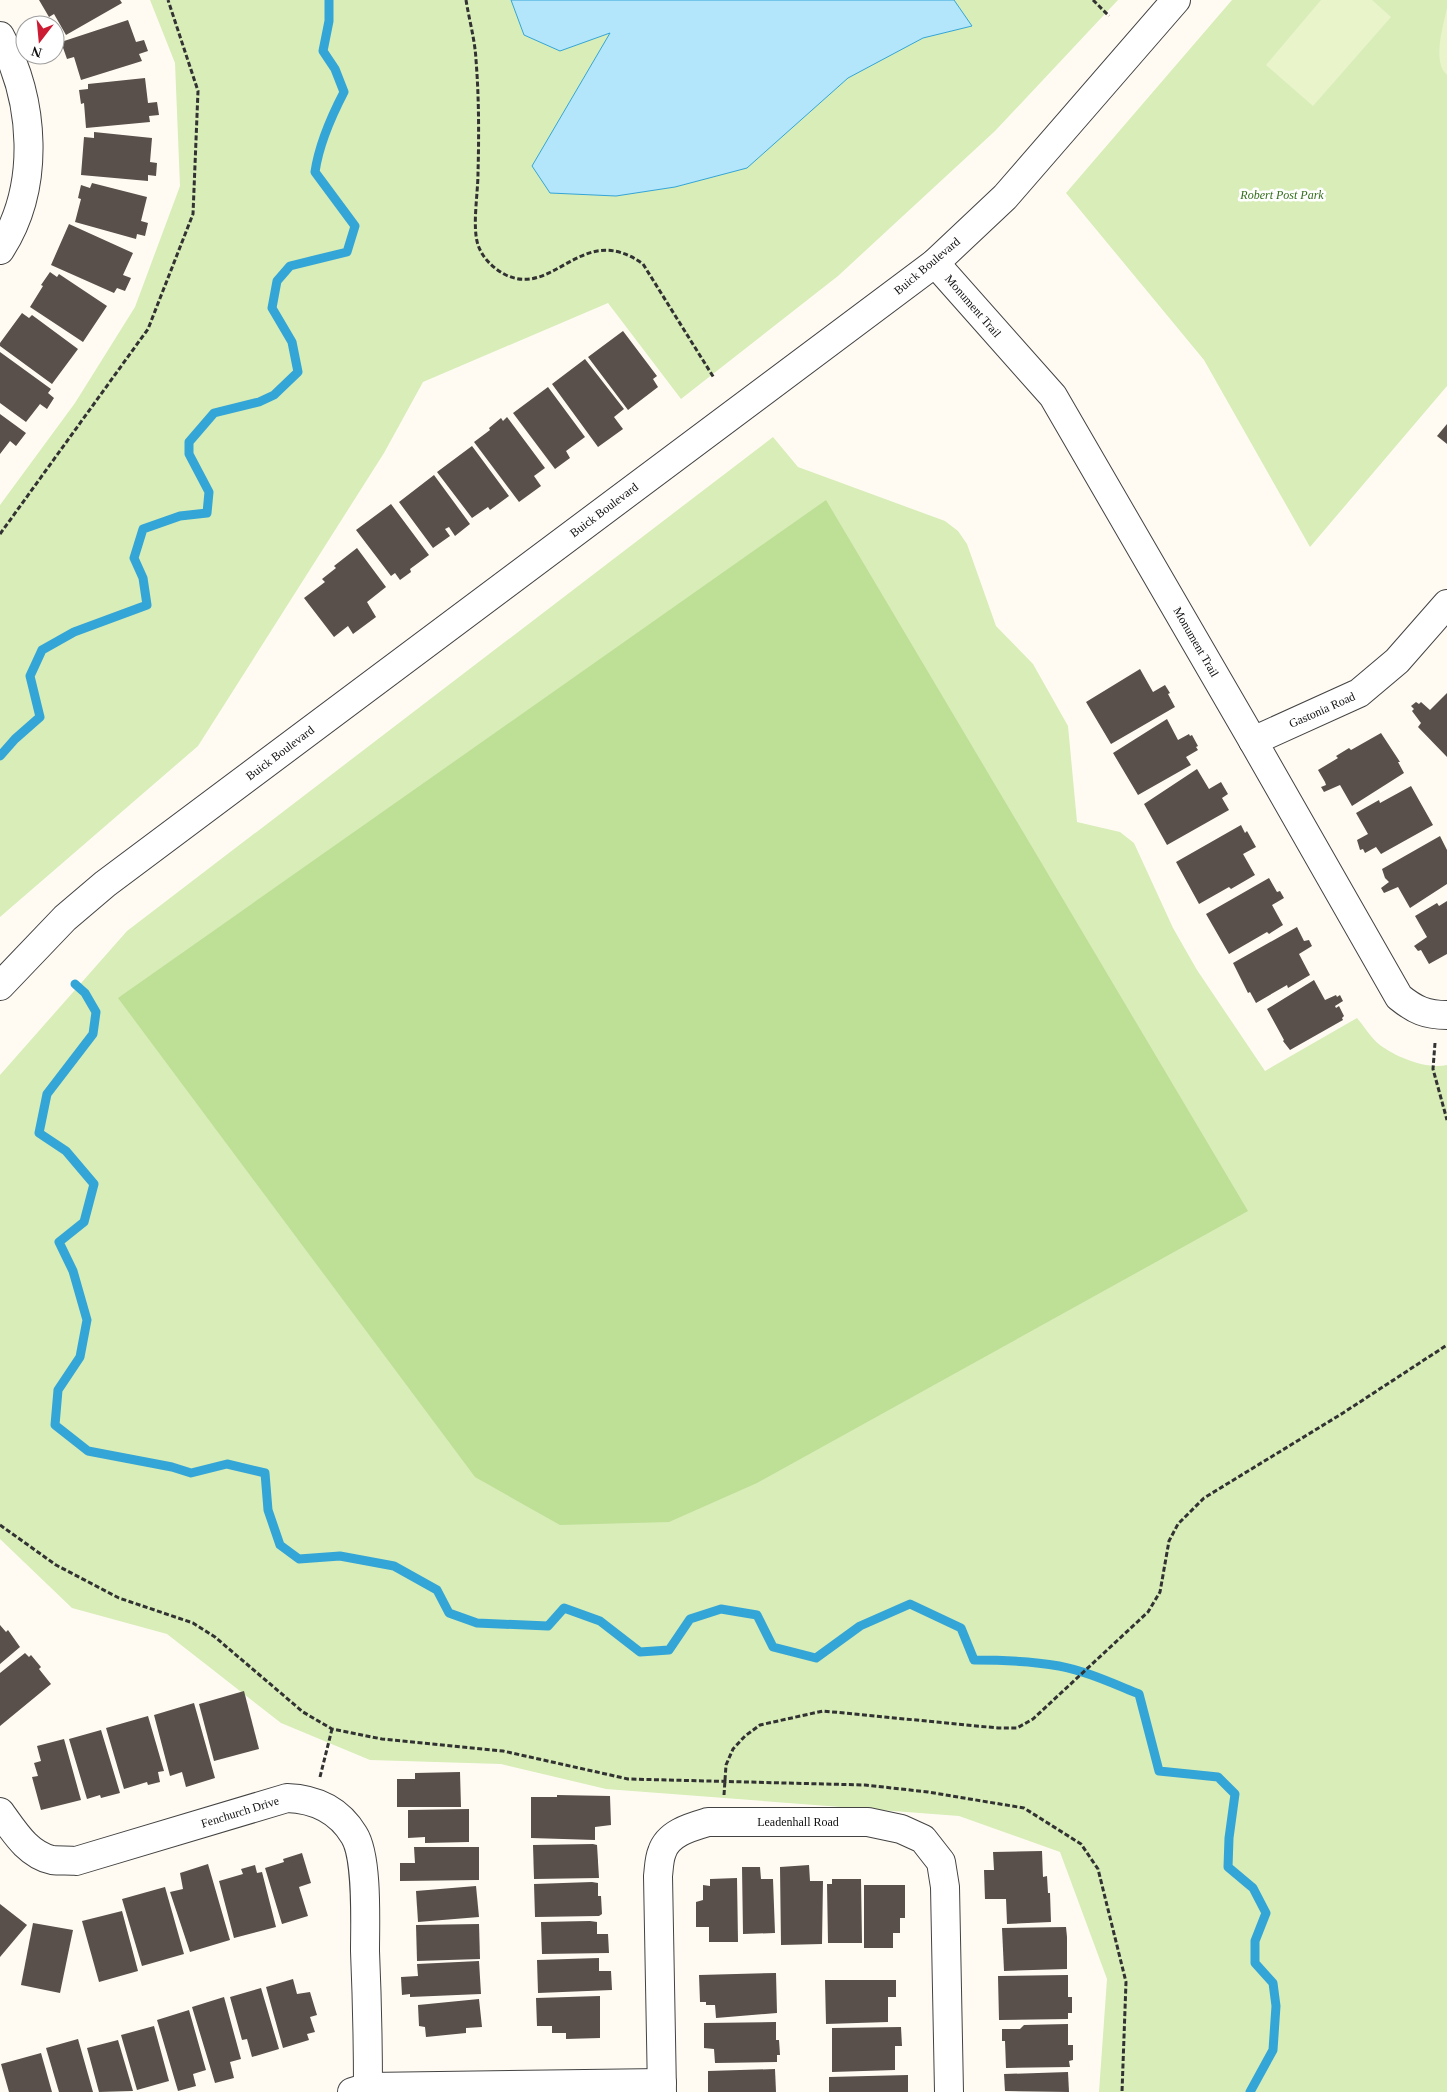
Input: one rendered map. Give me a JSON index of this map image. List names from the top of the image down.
{
  "streets": {
    "street": [
      "Buick Boulevard",
      "Monument Trail",
      "Gastonia Road",
      "Fenchurch Drive",
      "Leadenhall Road"
    ]
  },
  "crossings": [
    ["Buick Boulevard", "Monument Trail"],
    ["Monument Trail", "Gastonia Road"]
  ],
  "parks": ["Robert Post Park"],
  "north": "bottom"
}
